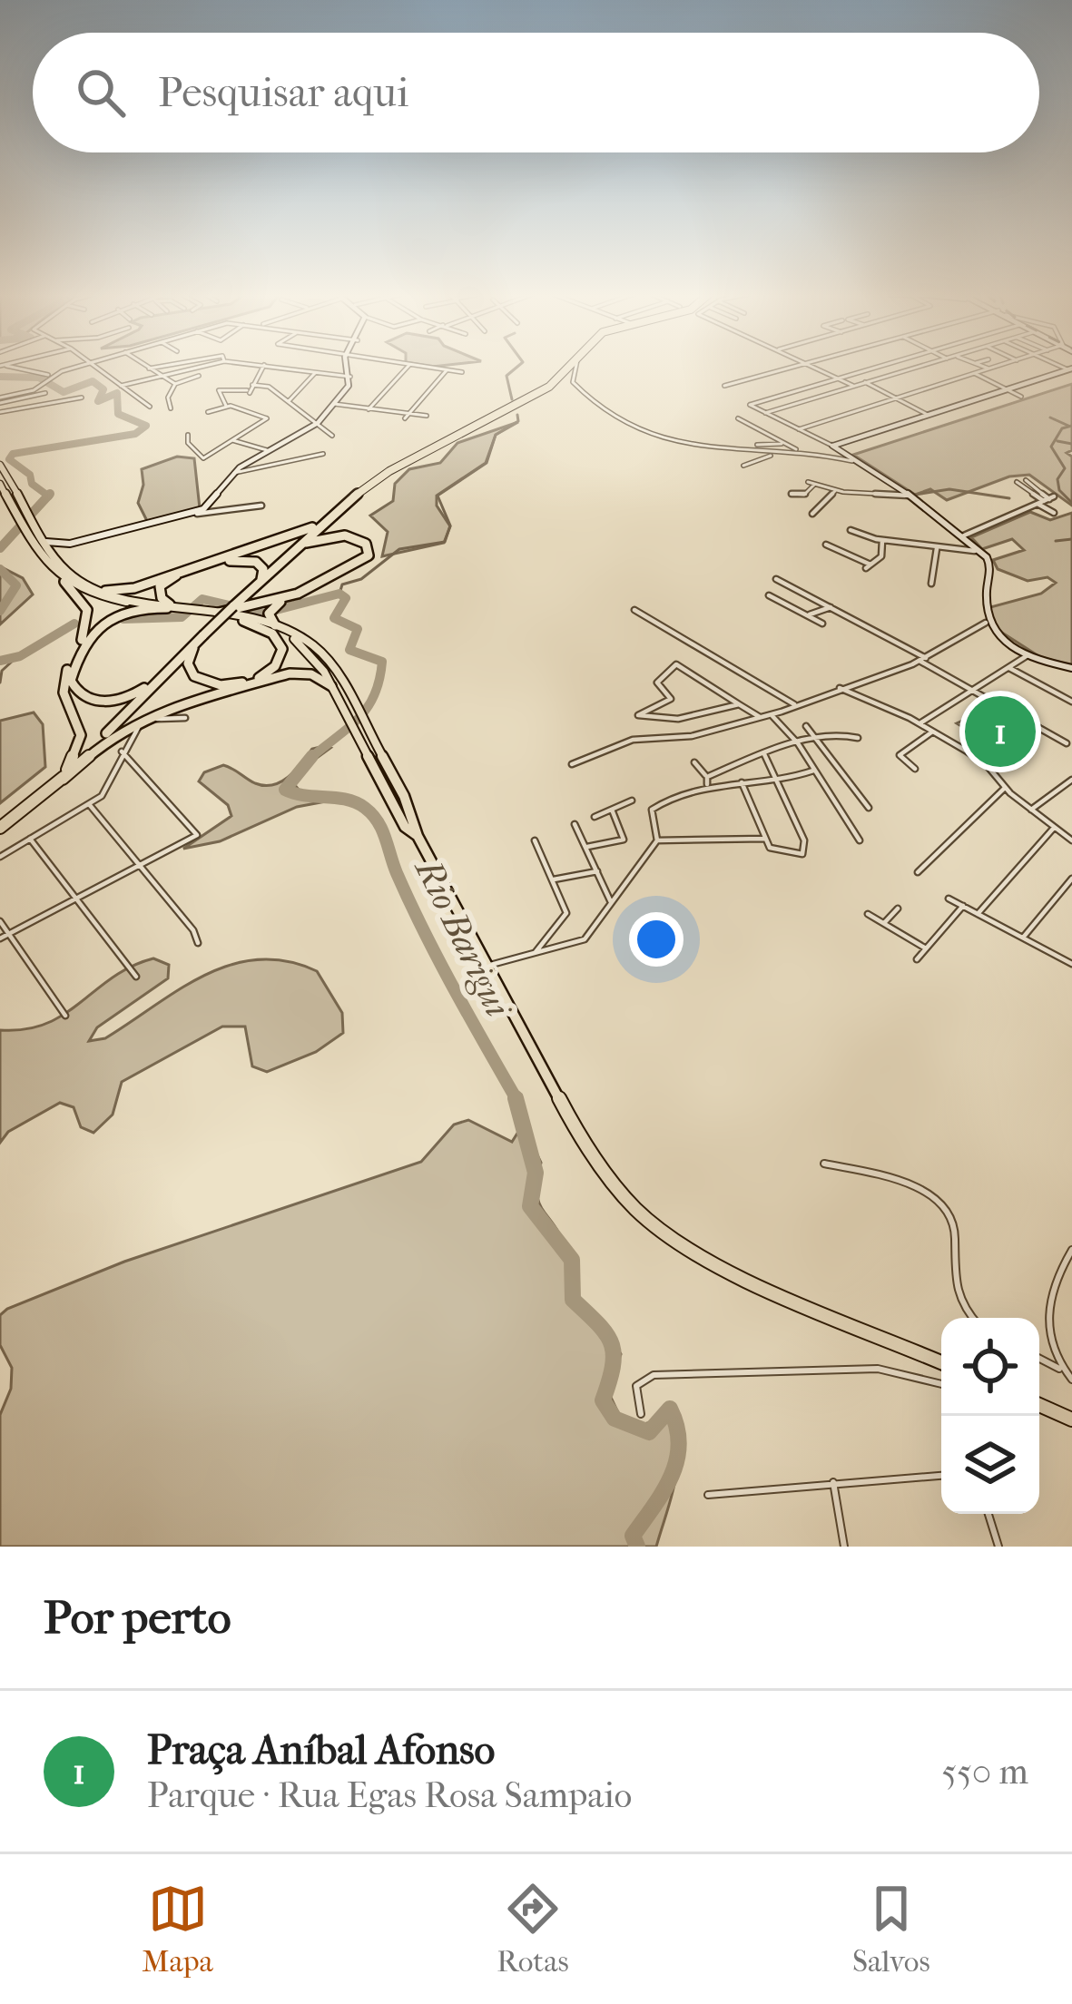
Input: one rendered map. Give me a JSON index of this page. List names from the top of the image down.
{
  "water": ["Rio Barigui"],
  "page": {
    "search": "Pesquisar aqui",
    "pins": "1",
    "heading": "Por perto",
    "list": [
      {
        "mark": "1",
        "name": "Praça Aníbal Afonso",
        "note": "Parque · Rua Egas Rosa Sampaio",
        "value": "550 m"
      }
    ],
    "nav": ["Mapa", "Rotas", "Salvos"]
  }
}
